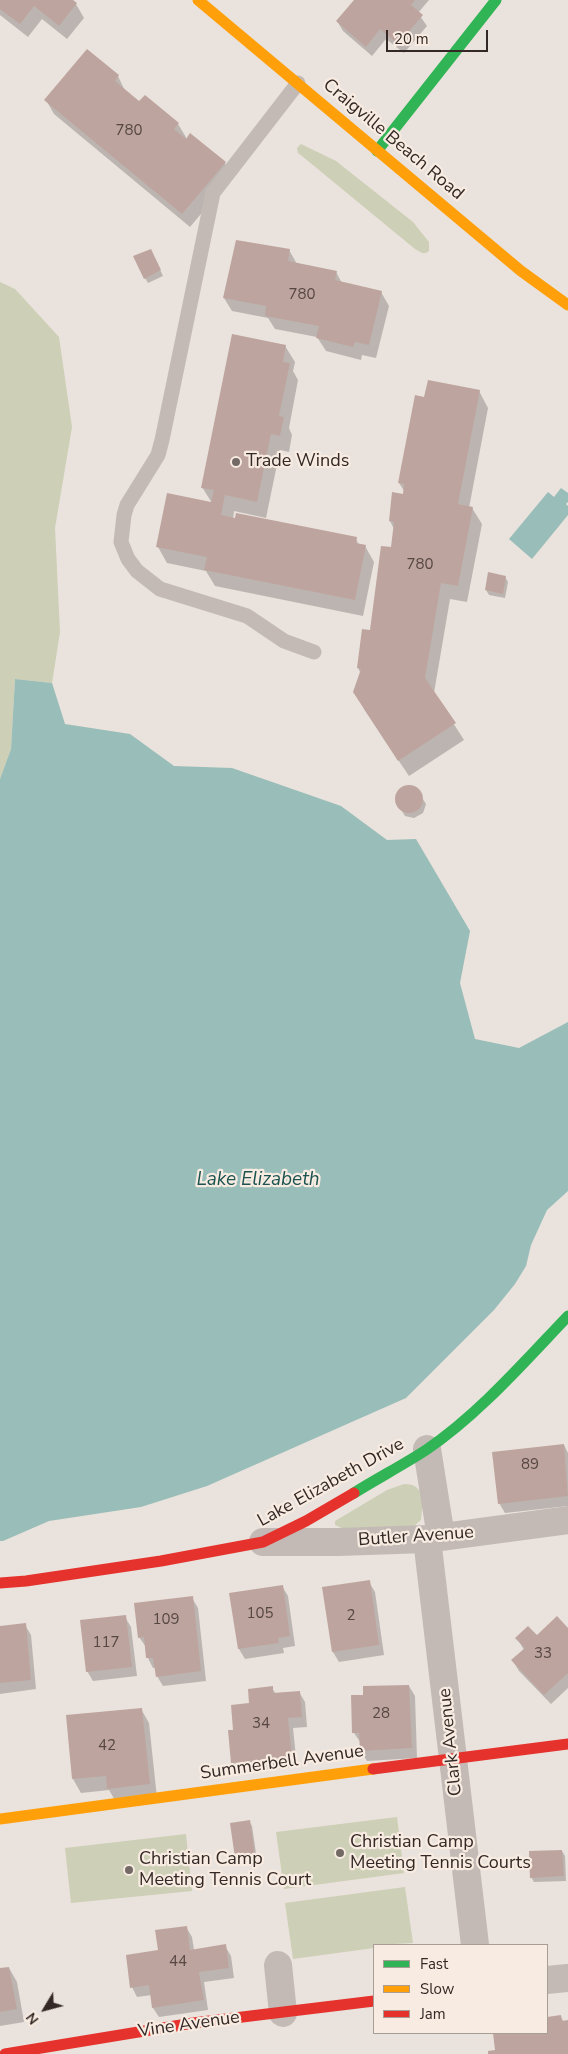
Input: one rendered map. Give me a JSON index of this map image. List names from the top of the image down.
{
  "streets": {
    "street": [
      "Craigville Beach Road",
      "Lake Elizabeth Drive",
      "Butler Avenue",
      "Clark Avenue",
      "Summerbell Avenue",
      "Vine Avenue"
    ]
  },
  "crossings": [
    ["Lake Elizabeth Drive", "Butler Avenue"],
    ["Lake Elizabeth Drive", "Clark Avenue"],
    ["Butler Avenue", "Clark Avenue"],
    ["Clark Avenue", "Summerbell Avenue"]
  ],
  "water": ["Lake Elizabeth"],
  "places": ["Trade Winds", "Christian Camp Meeting Tennis Courts", "Christian Camp Meeting Tennis Court"],
  "house_numbers": [
    "780",
    "780",
    "780",
    "89",
    "105",
    "2",
    "109",
    "117",
    "33",
    "28",
    "34",
    "42",
    "44"
  ],
  "legend": ["Fast", "Slow", "Jam"],
  "scale_bar": "20 m",
  "north": "bottom left"
}
